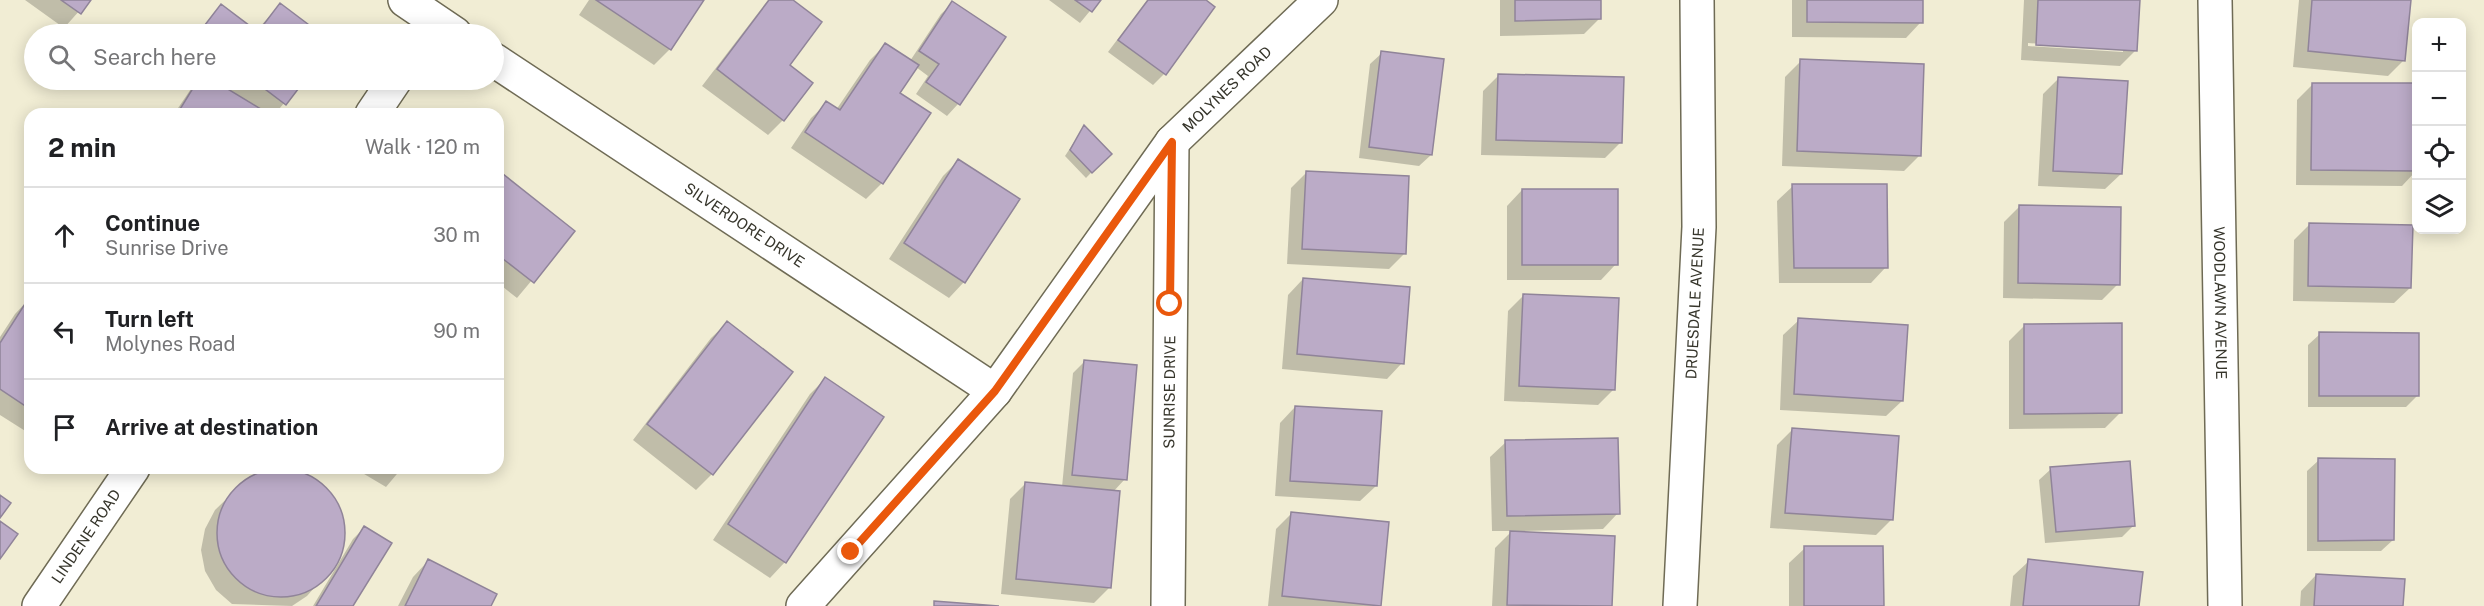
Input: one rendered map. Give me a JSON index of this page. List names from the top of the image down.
{
  "streets": {
    "street": [
      "MOLYNES ROAD",
      "SILVERDORE DRIVE",
      "DRUESDALE AVENUE",
      "WOODLAWN AVENUE",
      "SUNRISE DRIVE",
      "LINDENE ROAD"
    ]
  },
  "crossings": [
    ["MOLYNES ROAD", "SILVERDORE DRIVE"],
    ["MOLYNES ROAD", "SUNRISE DRIVE"]
  ],
  "page": {
    "map_buttons": ["+", "−"],
    "search": "Search here",
    "heading": ["2 min", "Walk · 120 m"],
    "list": [
      ["Continue", "Sunrise Drive", "30 m"],
      ["Turn left", "Molynes Road", "90 m"],
      "Arrive at destination"
    ]
  }
}
